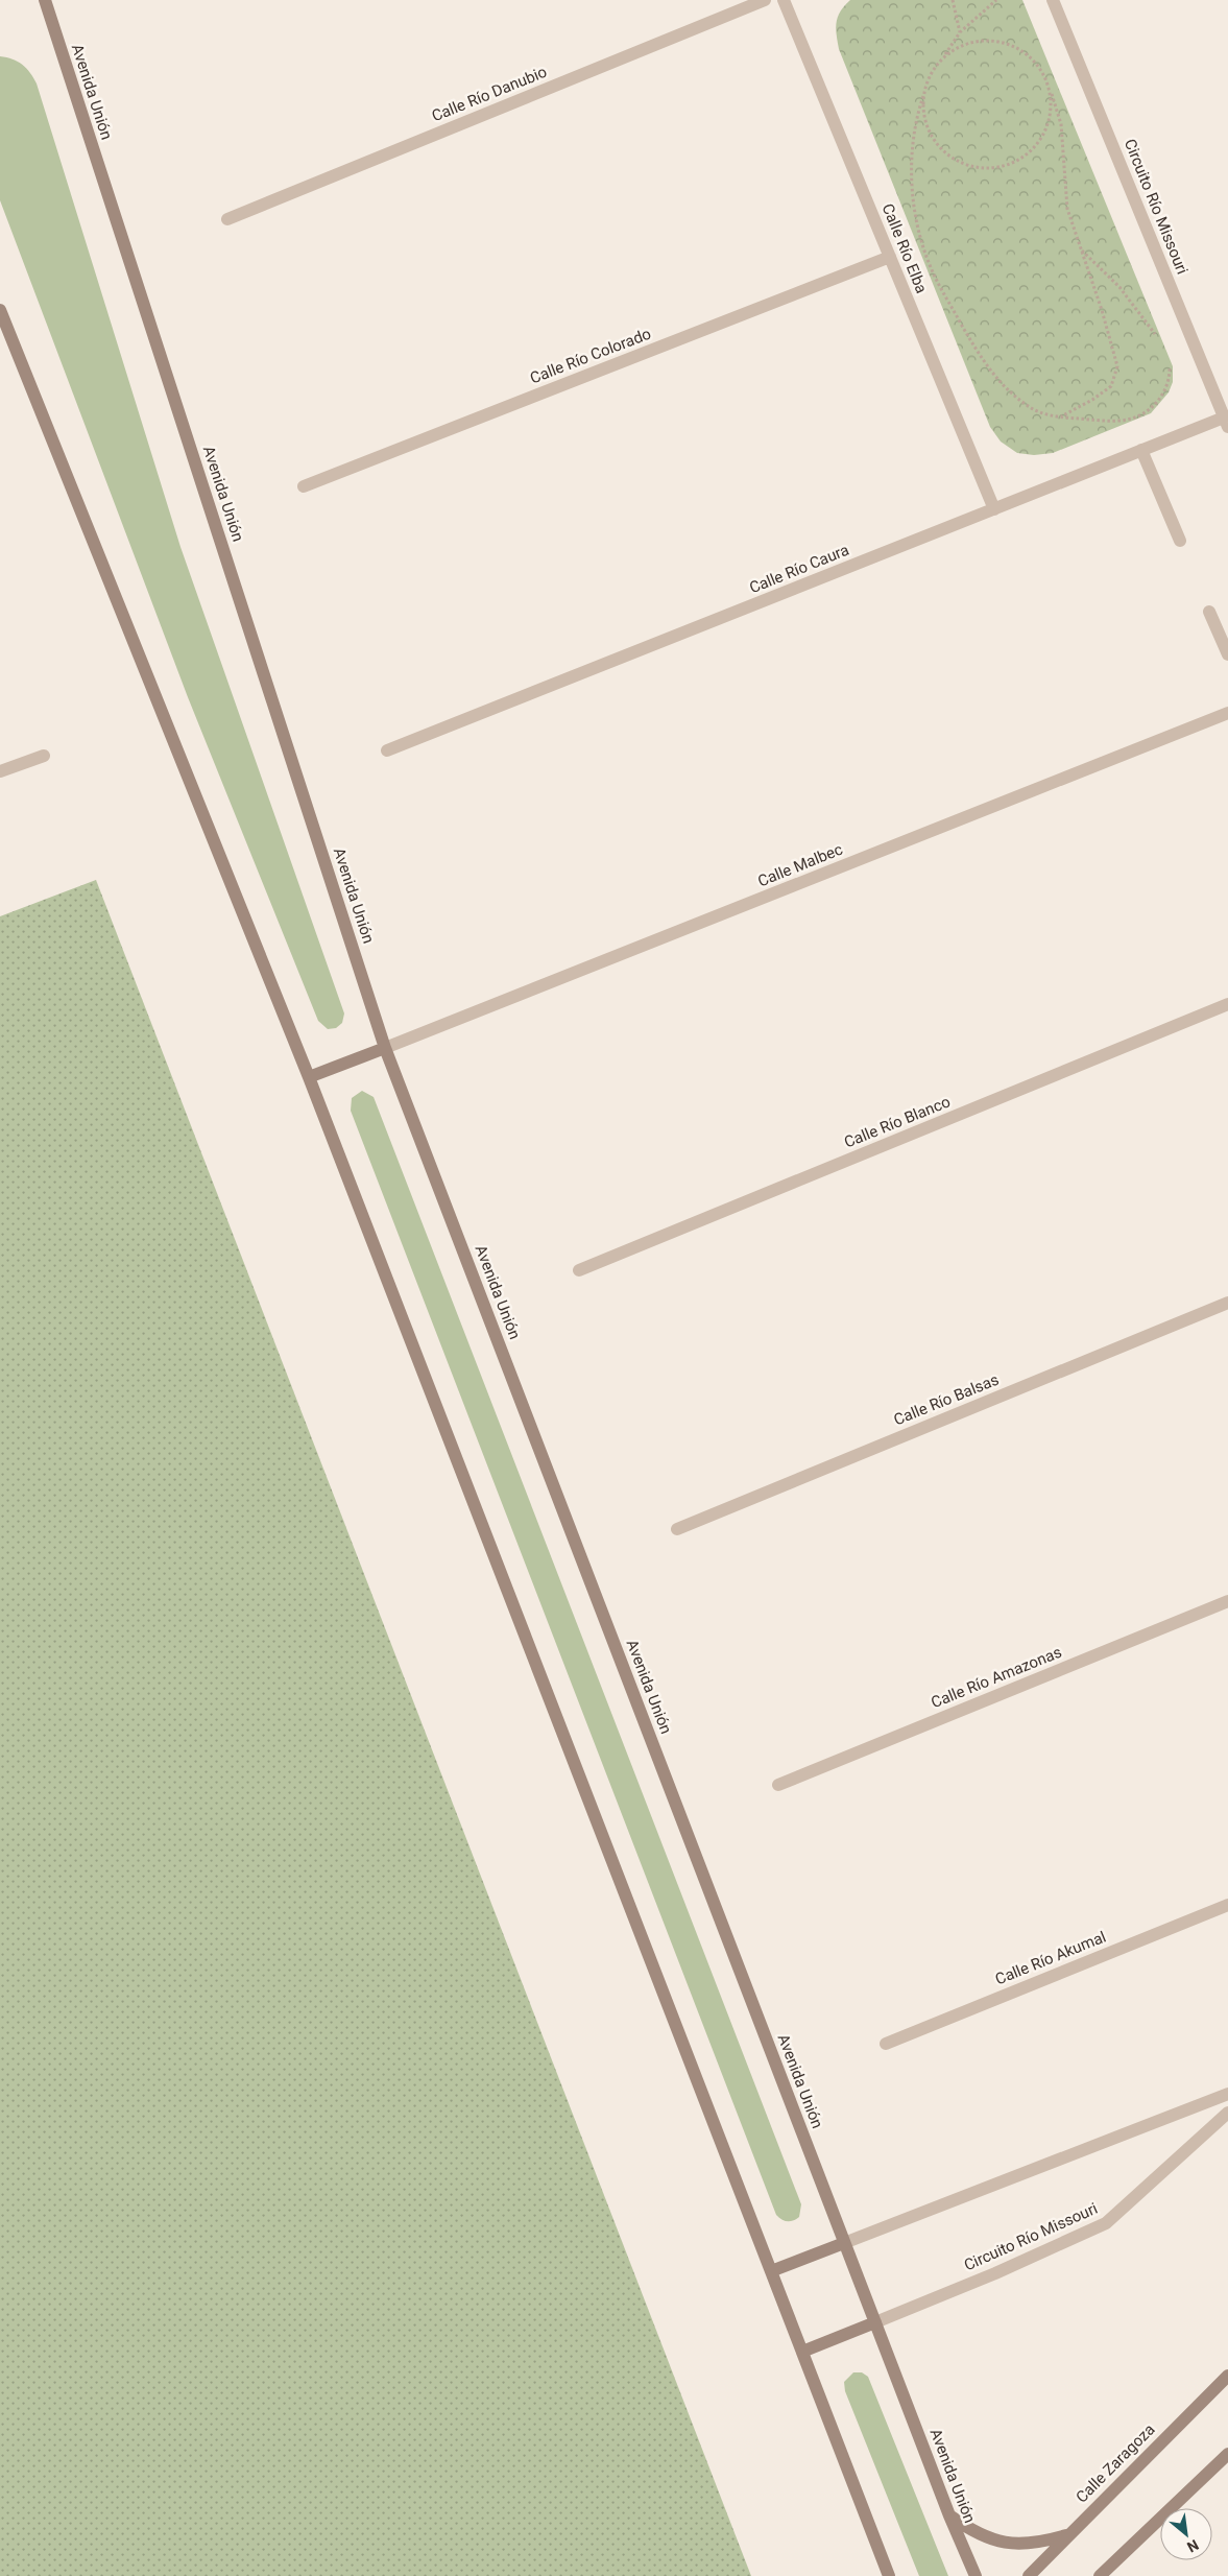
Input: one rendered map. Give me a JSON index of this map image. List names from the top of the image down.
{
  "streets": {
    "street": [
      "Avenida Unión",
      "Calle Río Danubio",
      "Circuito Río Missouri",
      "Calle Río Elba",
      "Calle Río Colorado",
      "Calle Río Caura",
      "Calle Malbec",
      "Calle Río Blanco",
      "Calle Río Balsas",
      "Calle Río Amazonas",
      "Calle Río Akumal",
      "Calle Zaragoza"
    ]
  },
  "crossings": [
    ["Avenida Unión", "Circuito Río Missouri"],
    ["Avenida Unión", "Calle Malbec"],
    ["Circuito Río Missouri", "Calle Río Caura"],
    ["Calle Río Elba", "Calle Río Colorado"],
    ["Calle Río Elba", "Calle Río Caura"]
  ],
  "north": "bottom right"
}
